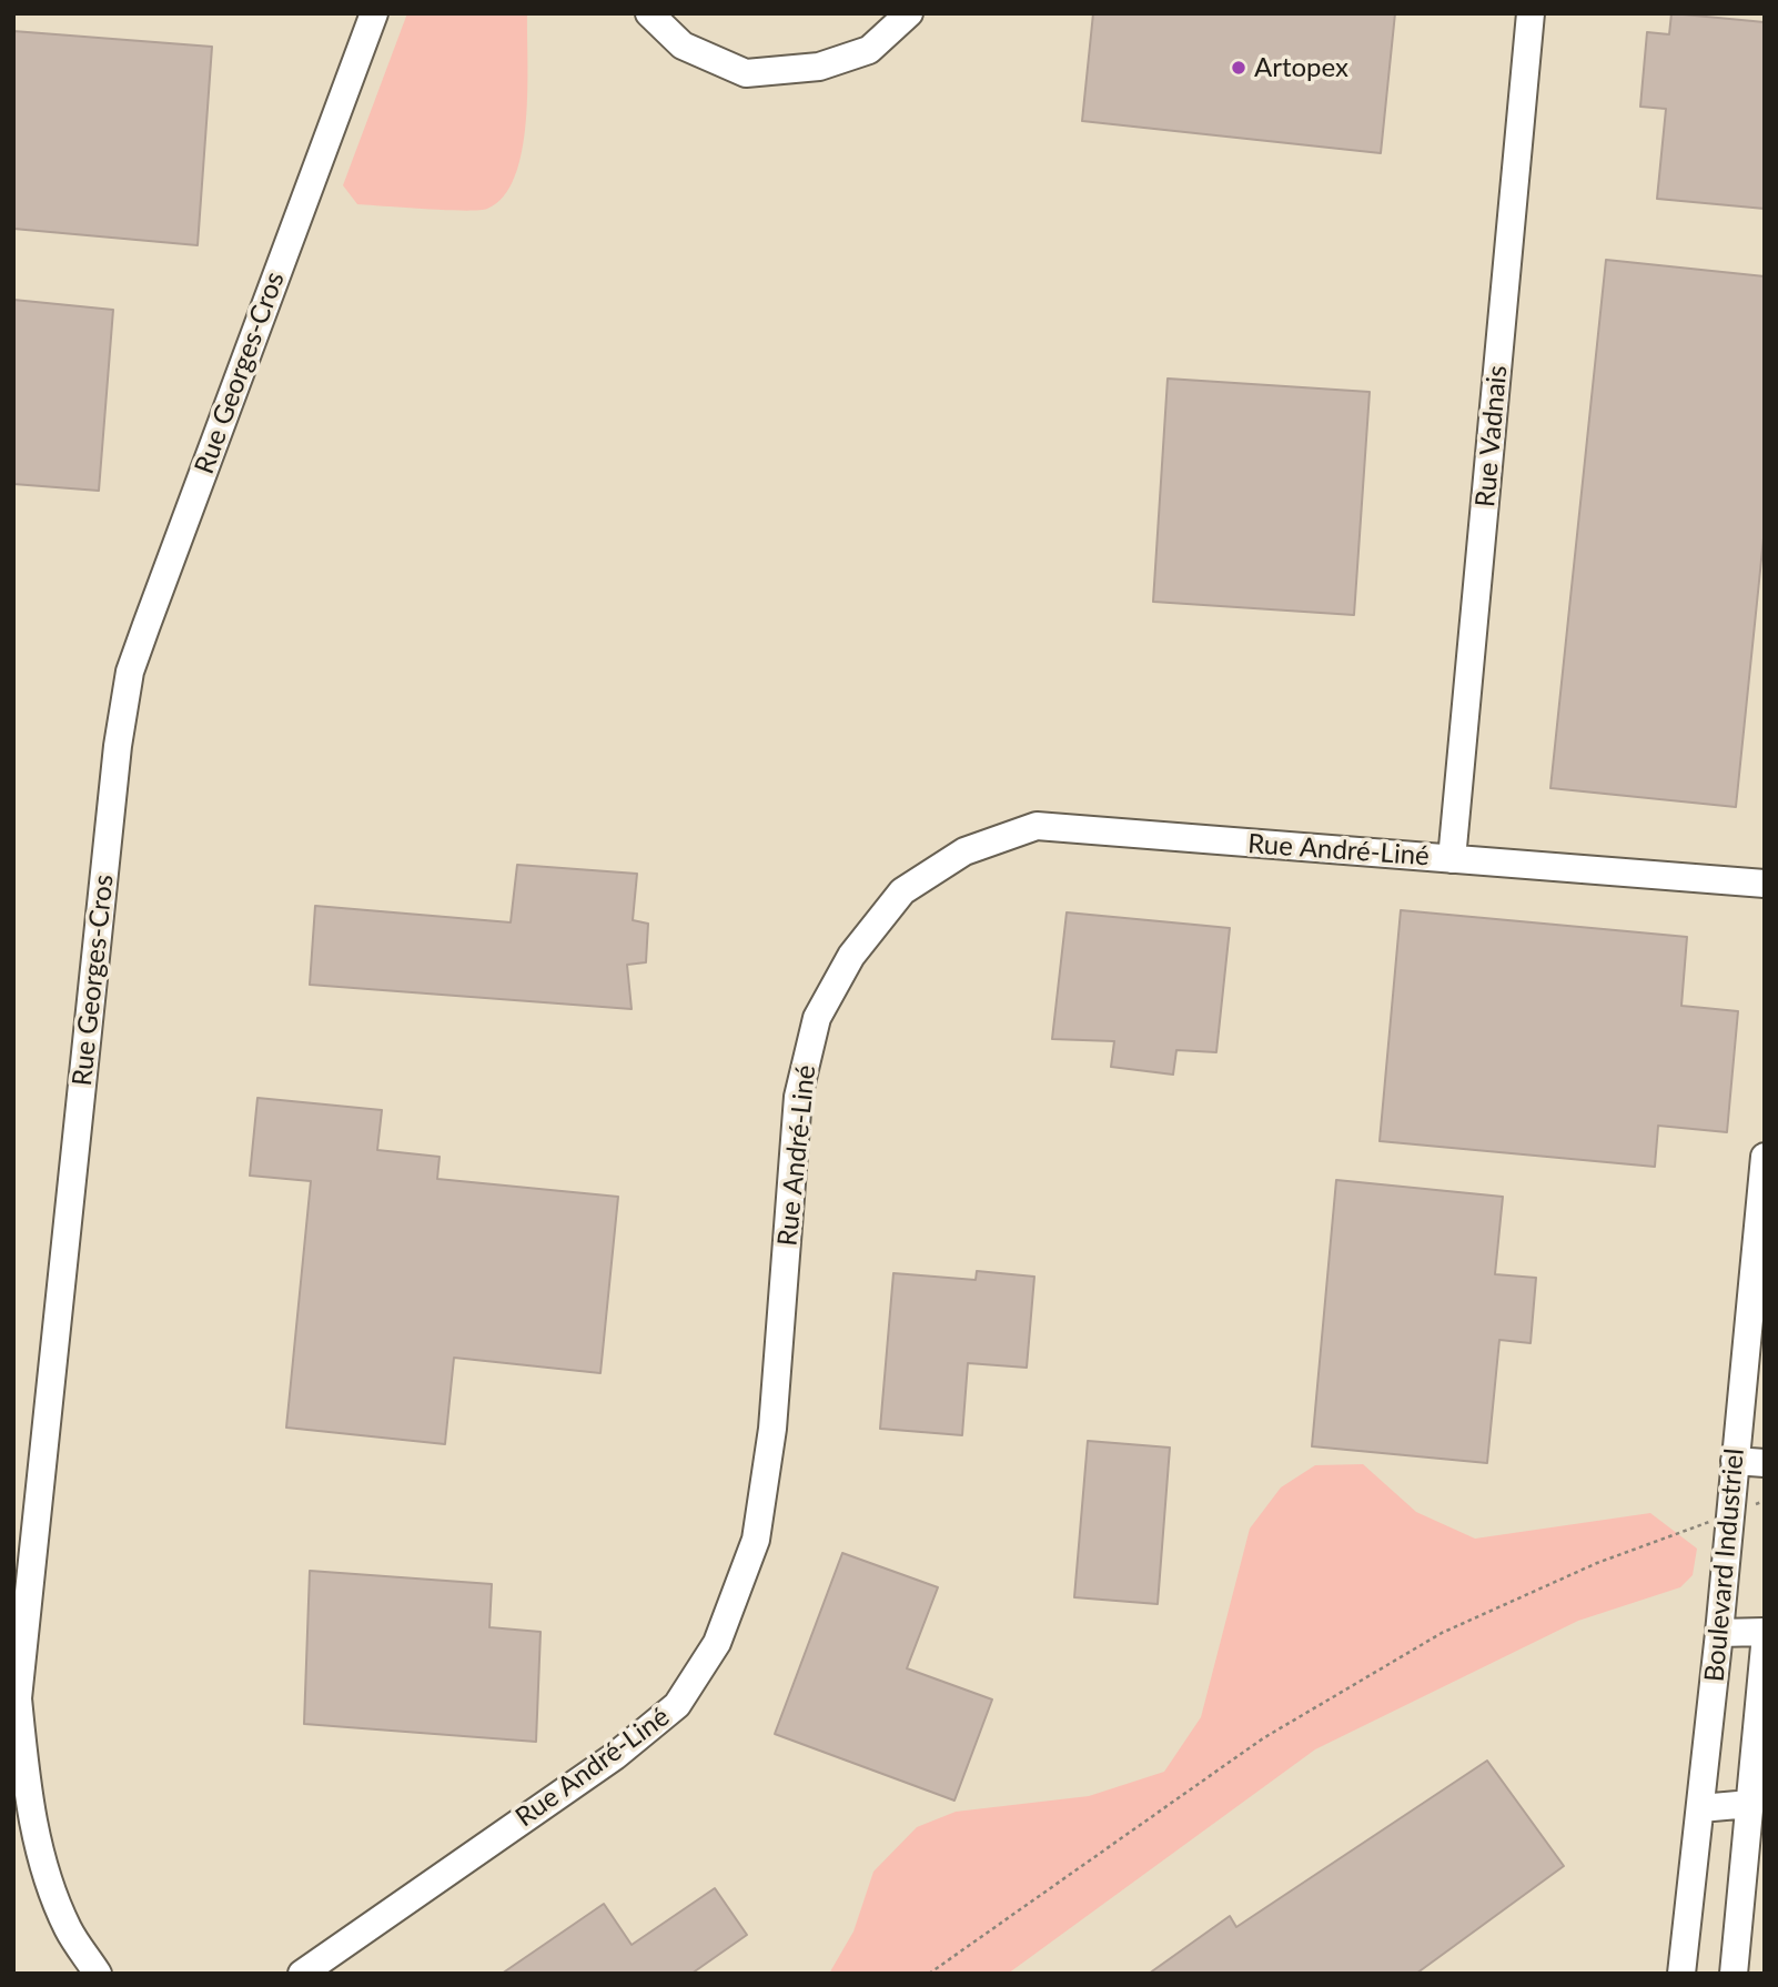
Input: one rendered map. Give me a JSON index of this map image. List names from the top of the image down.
{
  "streets": {
    "street": [
      "Rue Georges-Cros",
      "Rue Vadnais",
      "Rue André-Liné",
      "Boulevard Industriel"
    ]
  },
  "crossings": [
    ["Rue Vadnais", "Rue André-Liné"]
  ],
  "places": ["Artopex"]
}
